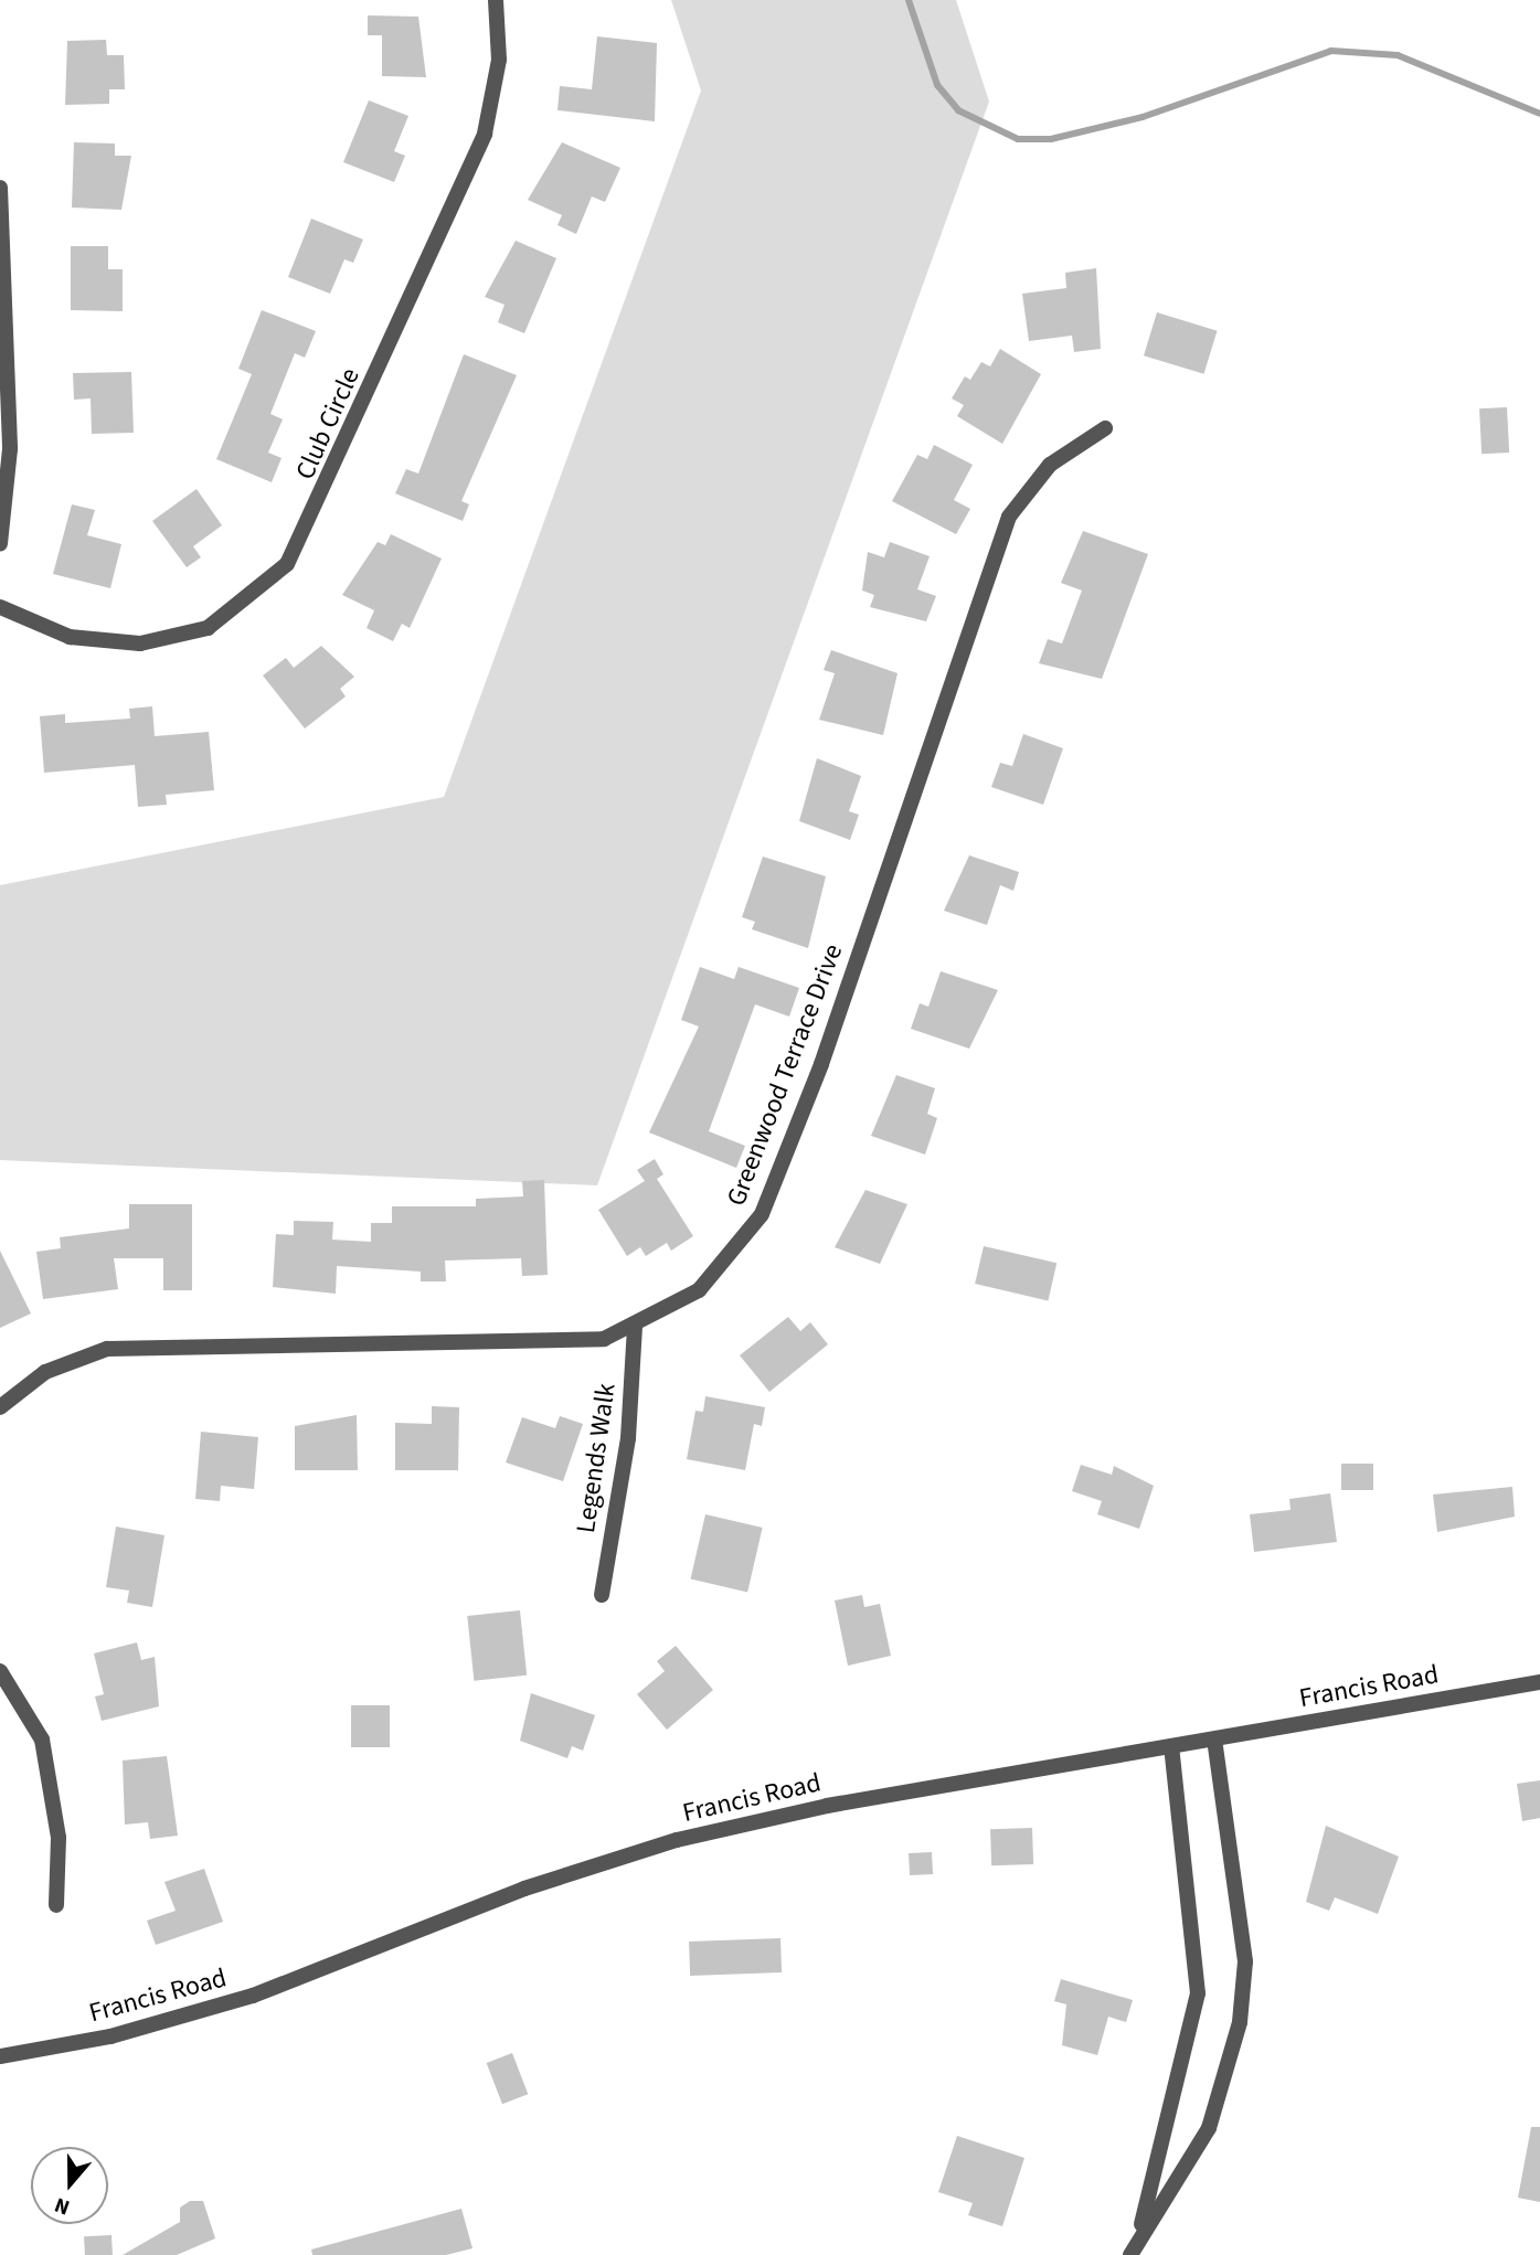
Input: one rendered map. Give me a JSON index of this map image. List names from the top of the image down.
{
  "streets": {
    "street": [
      "Club Circle",
      "Greenwood Terrace Drive",
      "Legends Walk",
      "Francis Road"
    ]
  },
  "crossings": [
    ["Greenwood Terrace Drive", "Legends Walk"]
  ],
  "north": "bottom"
}
